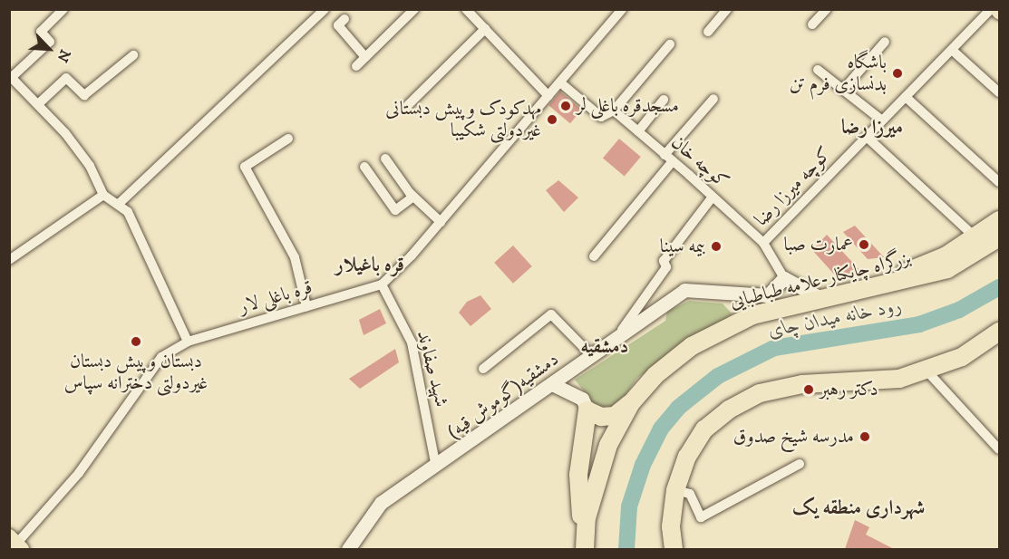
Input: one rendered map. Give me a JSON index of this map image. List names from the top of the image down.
{
  "streets": {
    "highway": ["بزرگراه چایکنار-علامه طباطبایی"],
    "main road": ["دمشقیه(گوموش قیه)"],
    "street": [
      "کوچه خان",
      "کوچه میرزا رضا",
      "قره باغلی لار",
      "شهید صفاوند"
    ]
  },
  "crossings": [
    ["کوچه خان", "کوچه میرزا رضا"],
    ["کوچه میرزا رضا", "دمشقیه(گوموش قیه)"],
    ["قره باغلی لار", "شهید صفاوند"],
    ["شهید صفاوند", "دمشقیه(گوموش قیه)"]
  ],
  "districts": [
    "میرزا رضا",
    "قره باغیلار",
    "دمشقیه",
    "شهرداری منطقه یک"
  ],
  "water": ["رود خانه میدان چای"],
  "places": [
    "باشگاه بدنسازی فرم تن",
    "مسجدقره باغلی لر",
    "مهدکودک وپیش دبستانی غیردولتی شکیبا",
    "عمارت صبا",
    "بیمه سینا",
    "دبستان وپیش دبستان غیردولتی دخترانه سپاس",
    "دکتر رهبر",
    "مدرسه شیخ صدوق"
  ],
  "north": "bottom right"
}
